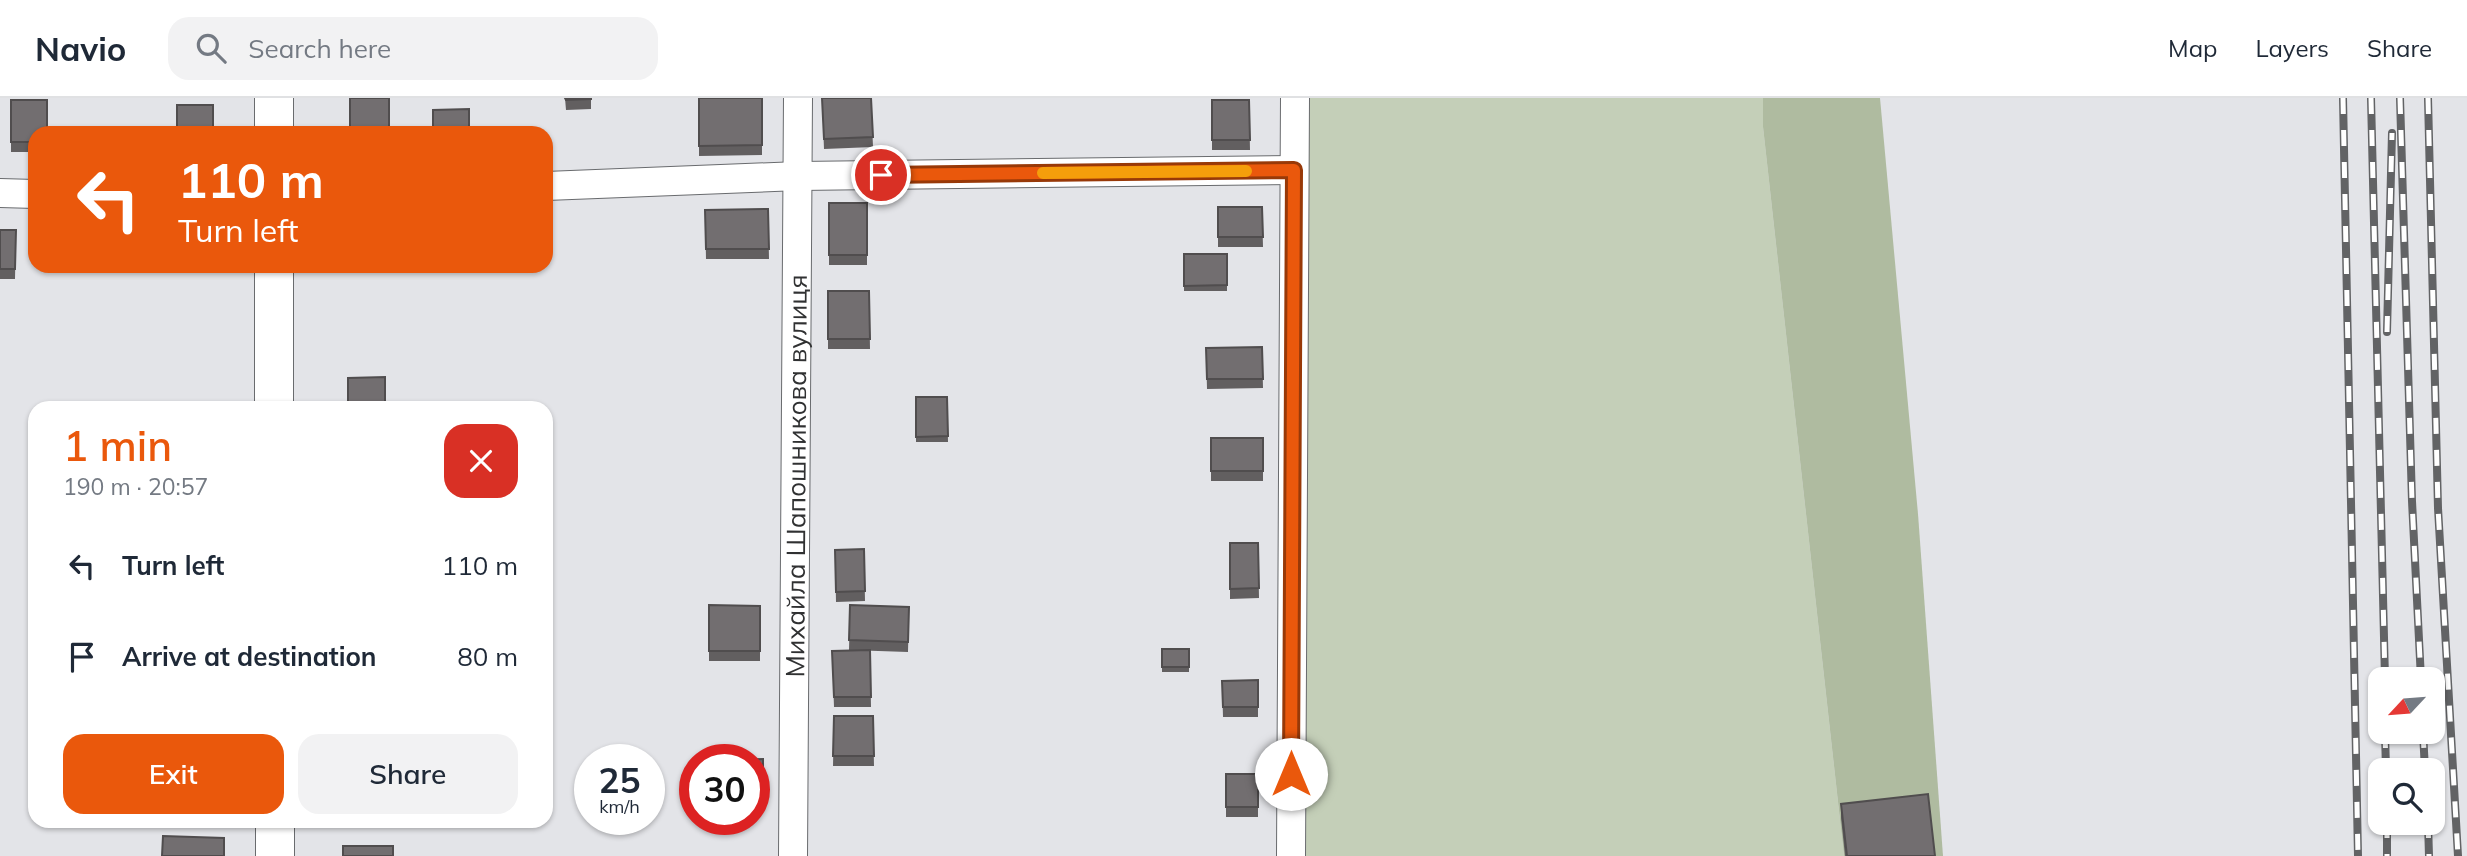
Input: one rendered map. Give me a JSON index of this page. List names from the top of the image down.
{
  "streets": {
    "street": ["Михайла Шапошникова вулиця"]
  },
  "north": "bottom left",
  "page": {
    "header": "Navio",
    "search": "Search here",
    "nav": ["Map", "Layers", "Share"],
    "turn": ["110 m", "Turn left"],
    "heading": ["1 min", "190 m · 20:57"],
    "list": [
      {
        "name": "Turn left",
        "value": "110 m"
      },
      {
        "name": "Arrive at destination",
        "value": "80 m"
      }
    ],
    "buttons": ["Exit", "Share"],
    "speed": "25 km/h",
    "limit": "30"
  }
}
